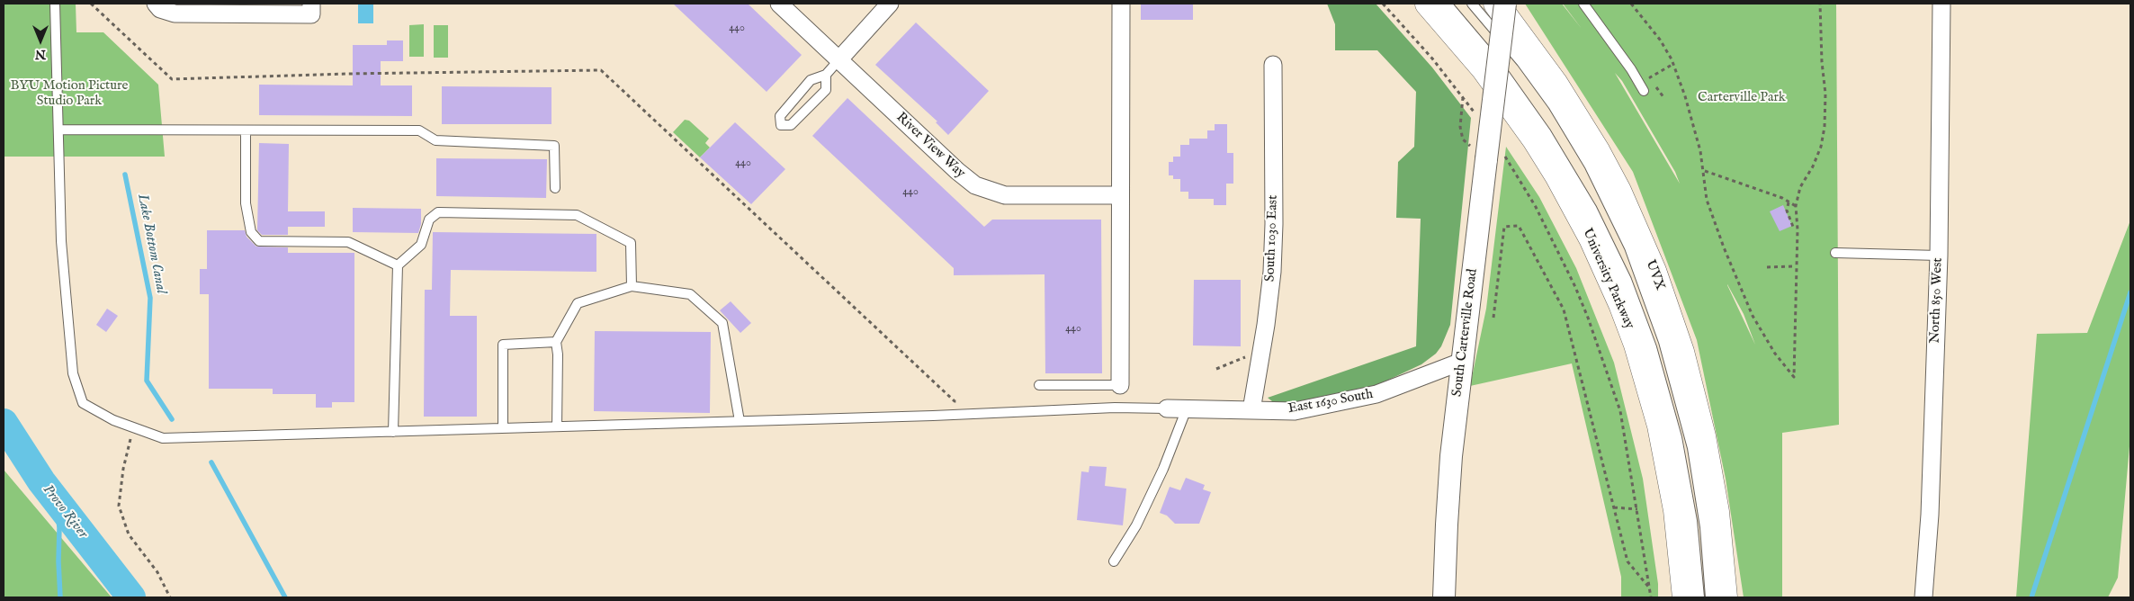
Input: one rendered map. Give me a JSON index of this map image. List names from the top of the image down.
{
  "streets": {
    "main road": ["University Parkway"],
    "street": [
      "River View Way",
      "South 1030 East",
      "North 850 West",
      "South Carterville Road",
      "East 1630 South"
    ],
    "lane": ["UVX"]
  },
  "crossings": [
    ["South 1030 East", "East 1630 South"],
    ["South Carterville Road", "East 1630 South"]
  ],
  "water": ["Lake Bottom Canal", "Provo River"],
  "parks": ["BYU Motion Picture Studio Park", "Carterville Park"],
  "house_numbers": [
    "440",
    "440",
    "440",
    "440"
  ],
  "north": "bottom"
}
